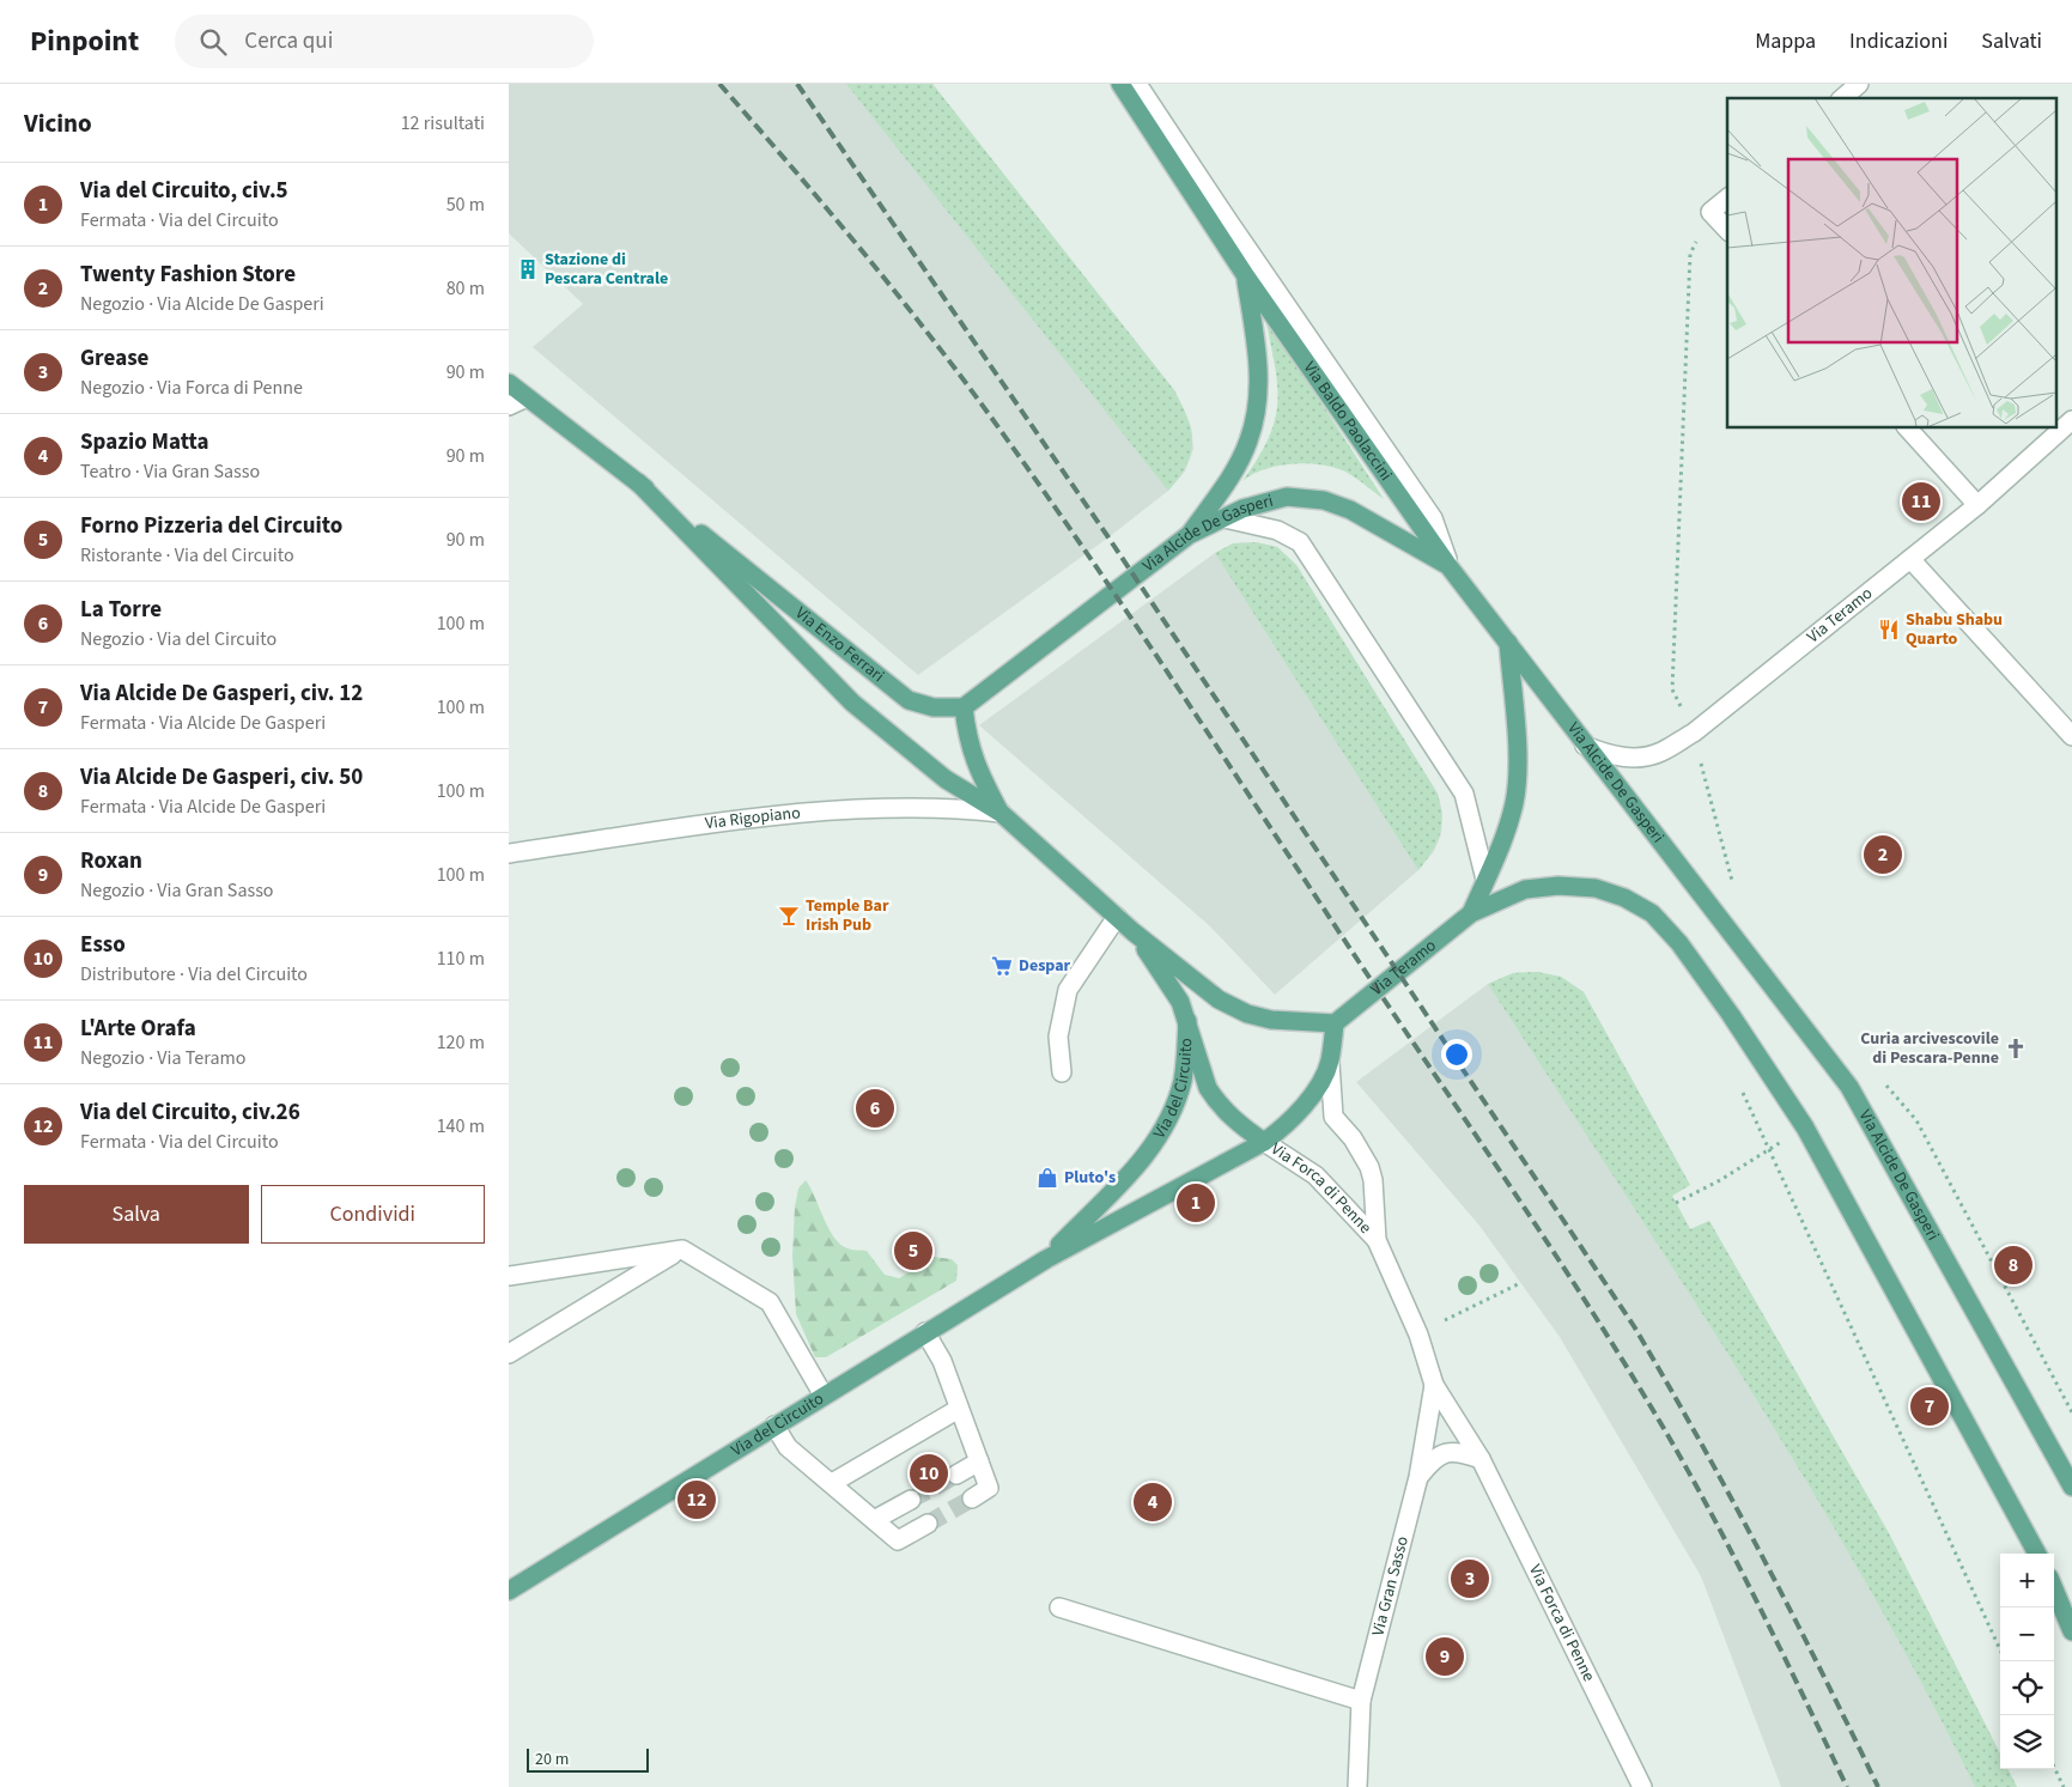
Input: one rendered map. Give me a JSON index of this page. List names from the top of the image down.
{
  "streets": {
    "main road": [
      "Via Baldo Paolaccini",
      "Via Alcide De Gasperi",
      "Via Teramo",
      "Via Enzo Ferrari",
      "Via del Circuito"
    ],
    "street": ["Via Rigopiano", "Via Forca di Penne", "Via Gran Sasso"]
  },
  "crossings": [
    ["Via Baldo Paolaccini", "Via Alcide De Gasperi"],
    ["Via Alcide De Gasperi", "Via Teramo"],
    ["Via Alcide De Gasperi", "Via Enzo Ferrari"],
    ["Via Teramo", "Via Enzo Ferrari"],
    ["Via Teramo", "Via del Circuito"],
    ["Via Enzo Ferrari", "Via Rigopiano"],
    ["Via Enzo Ferrari", "Via del Circuito"],
    ["Via del Circuito", "Via Forca di Penne"],
    ["Via Forca di Penne", "Via Gran Sasso"]
  ],
  "places": {
    "building": ["Stazione di Pescara Centrale"],
    "restaurant": ["Shabu Shabu Quarto"],
    "bar": ["Temple Bar Irish Pub"],
    "supermarket": ["Despar"],
    "church": ["Curia arcivescovile di Pescara-Penne"],
    "shop": ["Pluto's"]
  },
  "scale_bar": "20 m",
  "page": {
    "header": "Pinpoint",
    "search": "Cerca qui",
    "nav": ["Mappa", "Indicazioni", "Salvati"],
    "heading": ["Vicino", "12 risultati"],
    "list": [
      {
        "mark": "1",
        "name": "Via del Circuito, civ.5",
        "note": "Fermata · Via del Circuito",
        "value": "50 m"
      },
      {
        "mark": "2",
        "name": "Twenty Fashion Store",
        "note": "Negozio · Via Alcide De Gasperi",
        "value": "80 m"
      },
      {
        "mark": "3",
        "name": "Grease",
        "note": "Negozio · Via Forca di Penne",
        "value": "90 m"
      },
      {
        "mark": "4",
        "name": "Spazio Matta",
        "note": "Teatro · Via Gran Sasso",
        "value": "90 m"
      },
      {
        "mark": "5",
        "name": "Forno Pizzeria del Circuito",
        "note": "Ristorante · Via del Circuito",
        "value": "90 m"
      },
      {
        "mark": "6",
        "name": "La Torre",
        "note": "Negozio · Via del Circuito",
        "value": "100 m"
      },
      {
        "mark": "7",
        "name": "Via Alcide De Gasperi, civ. 12",
        "note": "Fermata · Via Alcide De Gasperi",
        "value": "100 m"
      },
      {
        "mark": "8",
        "name": "Via Alcide De Gasperi, civ. 50",
        "note": "Fermata · Via Alcide De Gasperi",
        "value": "100 m"
      },
      {
        "mark": "9",
        "name": "Roxan",
        "note": "Negozio · Via Gran Sasso",
        "value": "100 m"
      },
      {
        "mark": "10",
        "name": "Esso",
        "note": "Distributore · Via del Circuito",
        "value": "110 m"
      },
      {
        "mark": "11",
        "name": "L'Arte Orafa",
        "note": "Negozio · Via Teramo",
        "value": "120 m"
      },
      {
        "mark": "12",
        "name": "Via del Circuito, civ.26",
        "note": "Fermata · Via del Circuito",
        "value": "140 m"
      }
    ],
    "pins": [
      "11",
      "2",
      "6",
      "1",
      "5",
      "8",
      "7",
      "10",
      "12",
      "4",
      "3",
      "9"
    ],
    "buttons": ["Salva", "Condividi"],
    "map_buttons": ["+", "−"],
    "scale": "20 m"
  }
}
